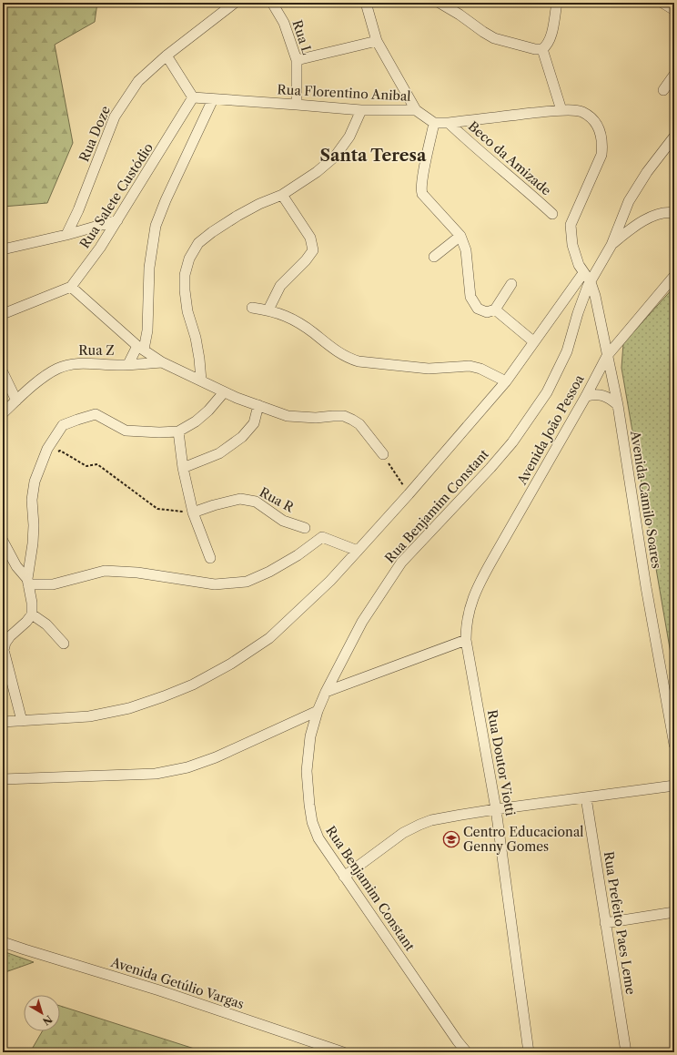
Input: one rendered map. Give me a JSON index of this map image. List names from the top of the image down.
{
  "streets": {
    "street": [
      "Rua L",
      "Rua Florentino Anibal",
      "Rua Doze",
      "Beco da Amizade",
      "Rua Salete Custódio",
      "Rua Z",
      "Avenida João Pessoa",
      "Rua R",
      "Avenida Camilo Soares",
      "Rua Benjamim Constant",
      "Rua Doutor Viotti",
      "Rua Prefeito Paes Leme",
      "Avenida Getúlio Vargas"
    ]
  },
  "crossings": [
    ["Rua L", "Rua Florentino Anibal"],
    ["Rua Florentino Anibal", "Rua Salete Custódio"],
    ["Avenida João Pessoa", "Avenida Camilo Soares"],
    ["Avenida João Pessoa", "Rua Doutor Viotti"],
    ["Avenida Camilo Soares", "Rua Benjamim Constant"]
  ],
  "districts": ["Santa Teresa"],
  "places": {
    "school or university": ["Centro Educacional Genny Gomes"]
  },
  "north": "bottom right"
}
